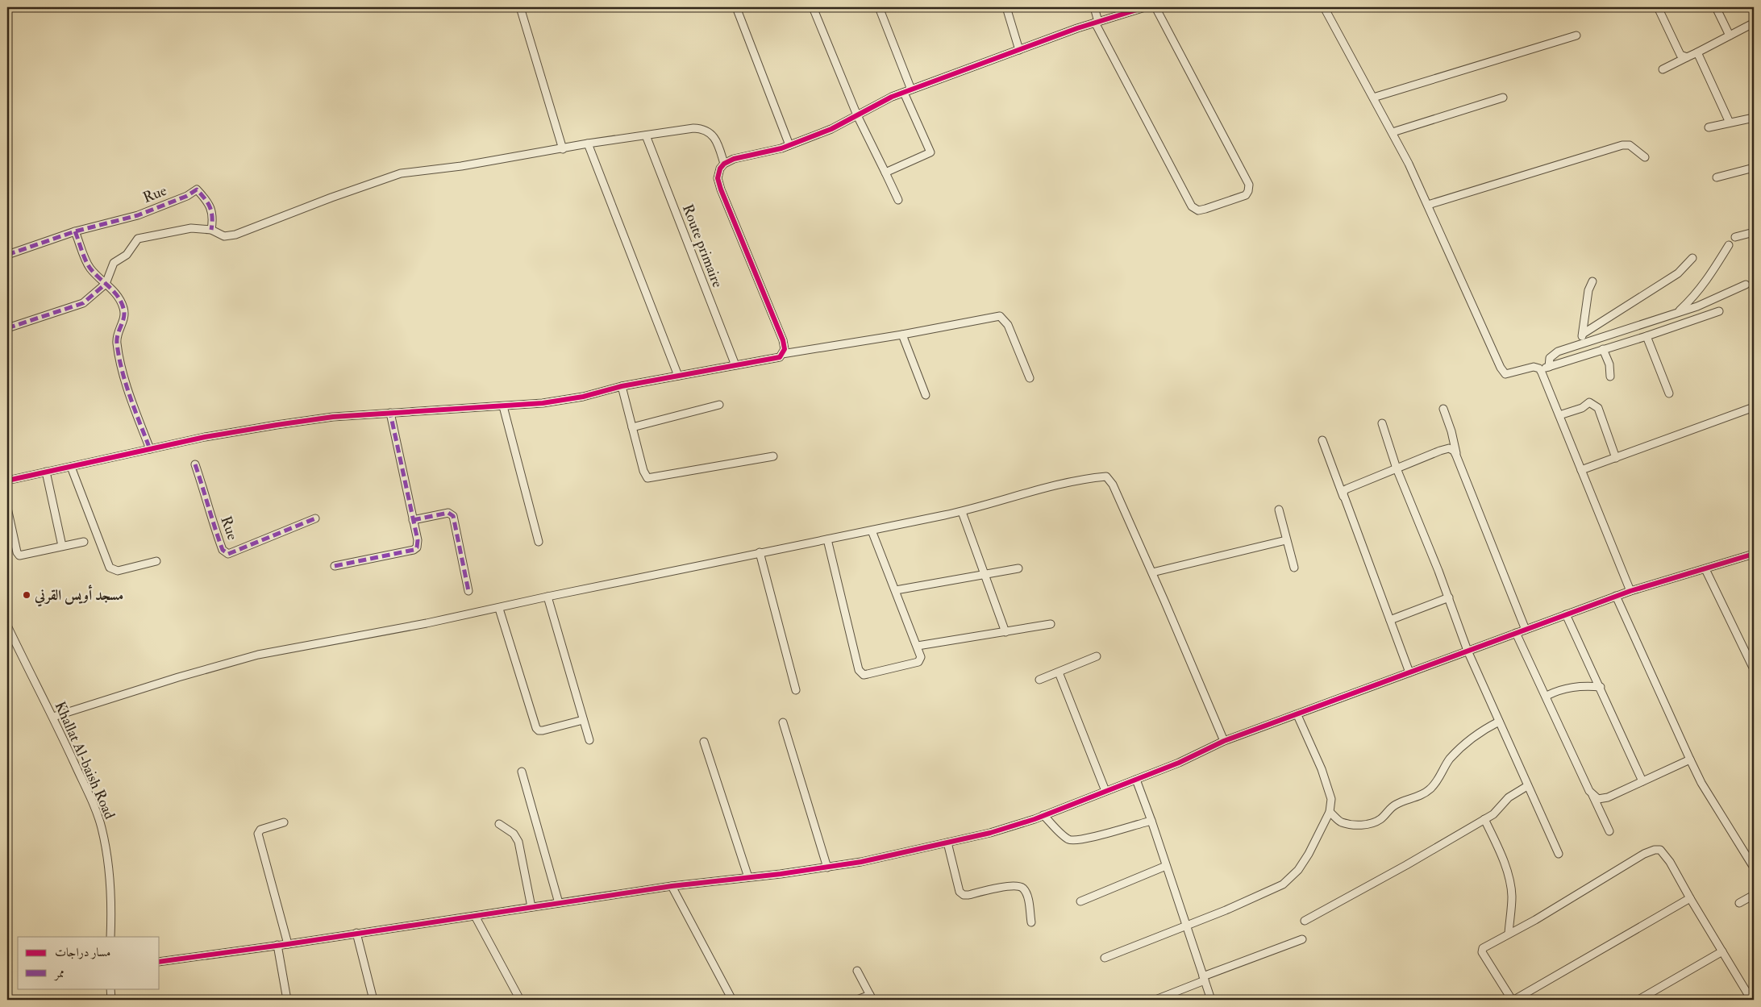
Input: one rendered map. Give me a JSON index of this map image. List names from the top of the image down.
{
  "streets": {
    "street": ["Rue", "Route primaire", "Khallat Al-baish Road"]
  },
  "places": ["مسجد أويس القرني"],
  "legend": ["مسار دراجات", "ممر"]
}
